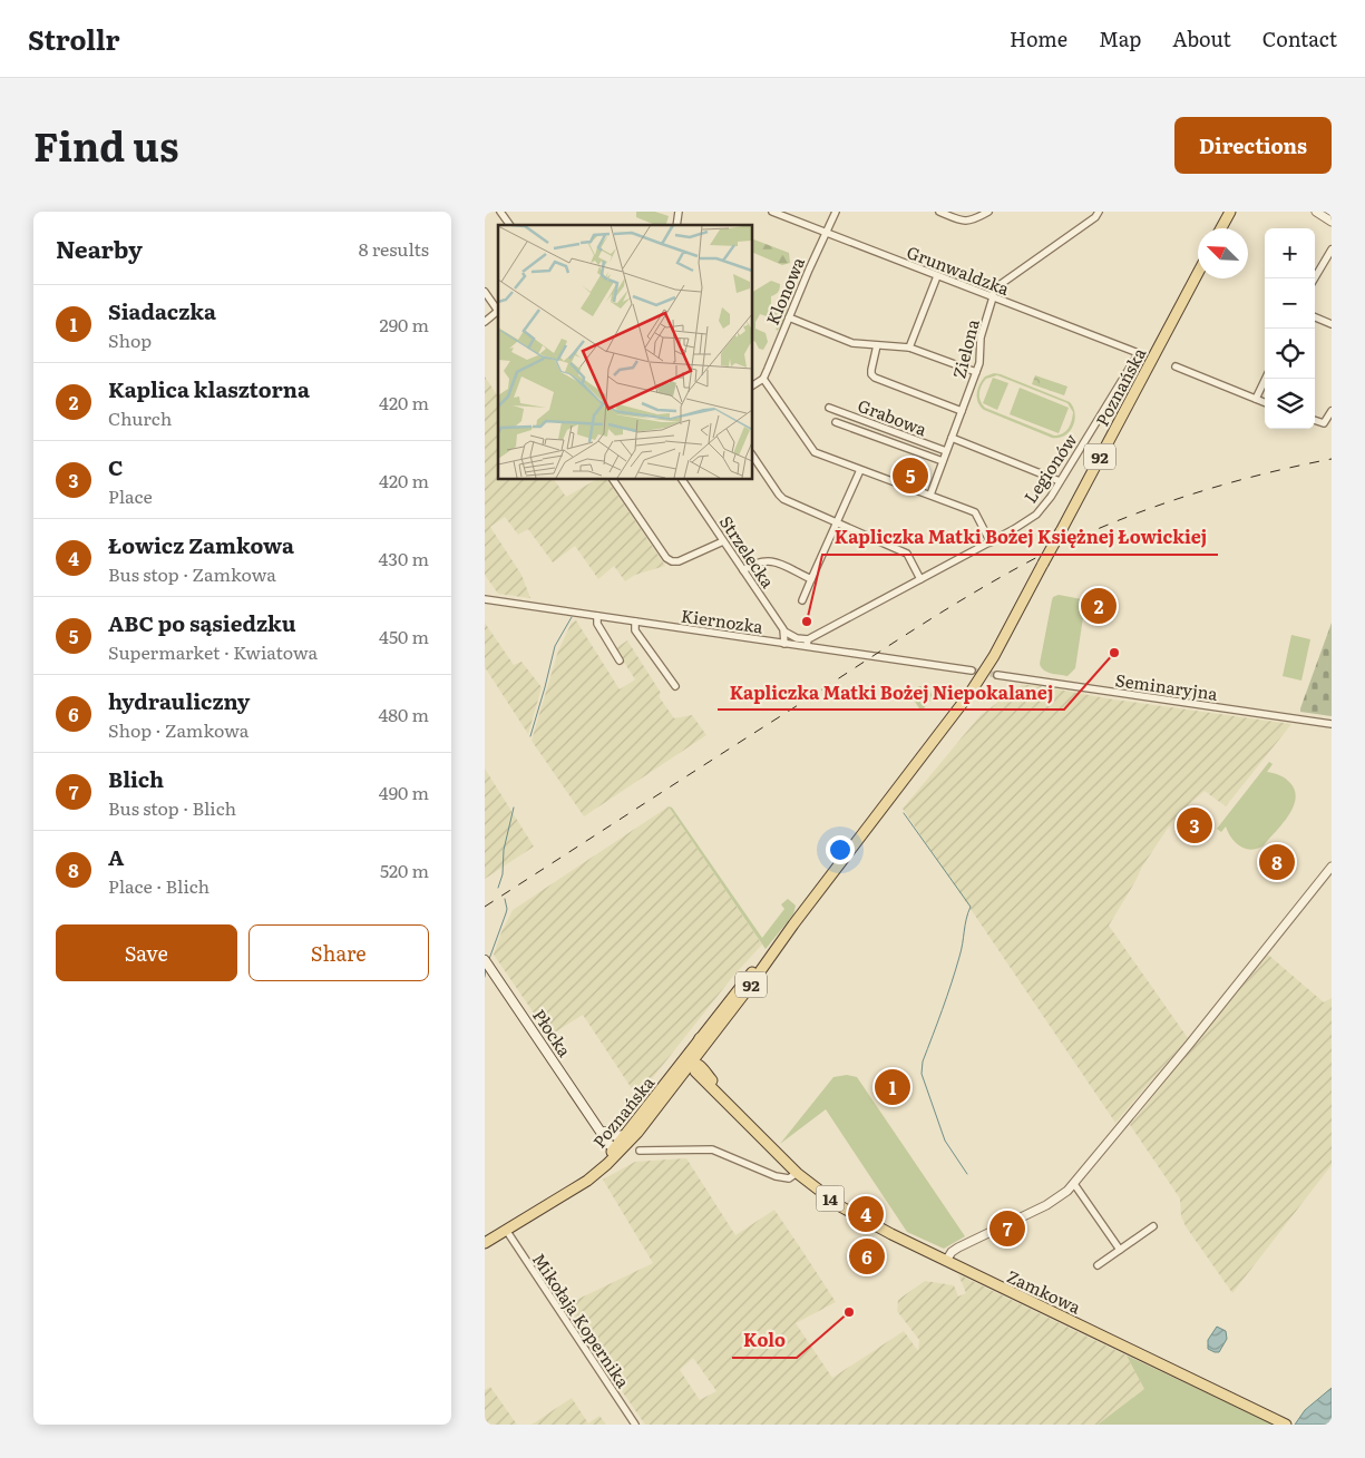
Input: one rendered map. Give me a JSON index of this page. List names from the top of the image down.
{
  "streets": {
    "main road": [
      "Poznańska",
      "92",
      "Płocka",
      "14",
      "Zamkowa"
    ],
    "street": [
      "Grunwaldzka",
      "Klonowa",
      "Zielona",
      "Grabowa",
      "Legionów",
      "Strzelecka",
      "Kiernozka",
      "Seminaryjna",
      "Mikołaja Kopernika"
    ]
  },
  "crossings": [
    ["Grunwaldzka", "Klonowa"],
    ["Grunwaldzka", "Zielona"],
    ["Grunwaldzka", "Legionów"],
    ["Zielona", "Grabowa"],
    ["Poznańska", "Płocka"],
    ["Poznańska", "Zamkowa"],
    ["Poznańska", "Mikołaja Kopernika"],
    ["Legionów", "Kiernozka"]
  ],
  "places": ["Kapliczka Matki Bożej Księżnej Łowickiej", "Kapliczka Matki Bożej Niepokalanej", "Kolo"],
  "north": "top left",
  "page": {
    "header": "Strollr",
    "nav": [
      "Home",
      "Map",
      "About",
      "Contact"
    ],
    "title": "Find us",
    "buttons": [
      "Directions",
      ["Save", "Share"]
    ],
    "heading": ["Nearby", "8 results"],
    "map_buttons": ["+", "−"],
    "list": [
      {
        "mark": "1",
        "name": "Siadaczka",
        "note": "Shop",
        "value": "290 m"
      },
      {
        "mark": "2",
        "name": "Kaplica klasztorna",
        "note": "Church",
        "value": "420 m"
      },
      {
        "mark": "3",
        "name": "C",
        "note": "Place",
        "value": "420 m"
      },
      {
        "mark": "4",
        "name": "Łowicz Zamkowa",
        "note": "Bus stop · Zamkowa",
        "value": "430 m"
      },
      {
        "mark": "5",
        "name": "ABC po sąsiedzku",
        "note": "Supermarket · Kwiatowa",
        "value": "450 m"
      },
      {
        "mark": "6",
        "name": "hydrauliczny",
        "note": "Shop · Zamkowa",
        "value": "480 m"
      },
      {
        "mark": "7",
        "name": "Blich",
        "note": "Bus stop · Blich",
        "value": "490 m"
      },
      {
        "mark": "8",
        "name": "A",
        "note": "Place · Blich",
        "value": "520 m"
      }
    ],
    "pins": [
      "5",
      "2",
      "3",
      "8",
      "1",
      "4",
      "7",
      "6"
    ]
  }
}
